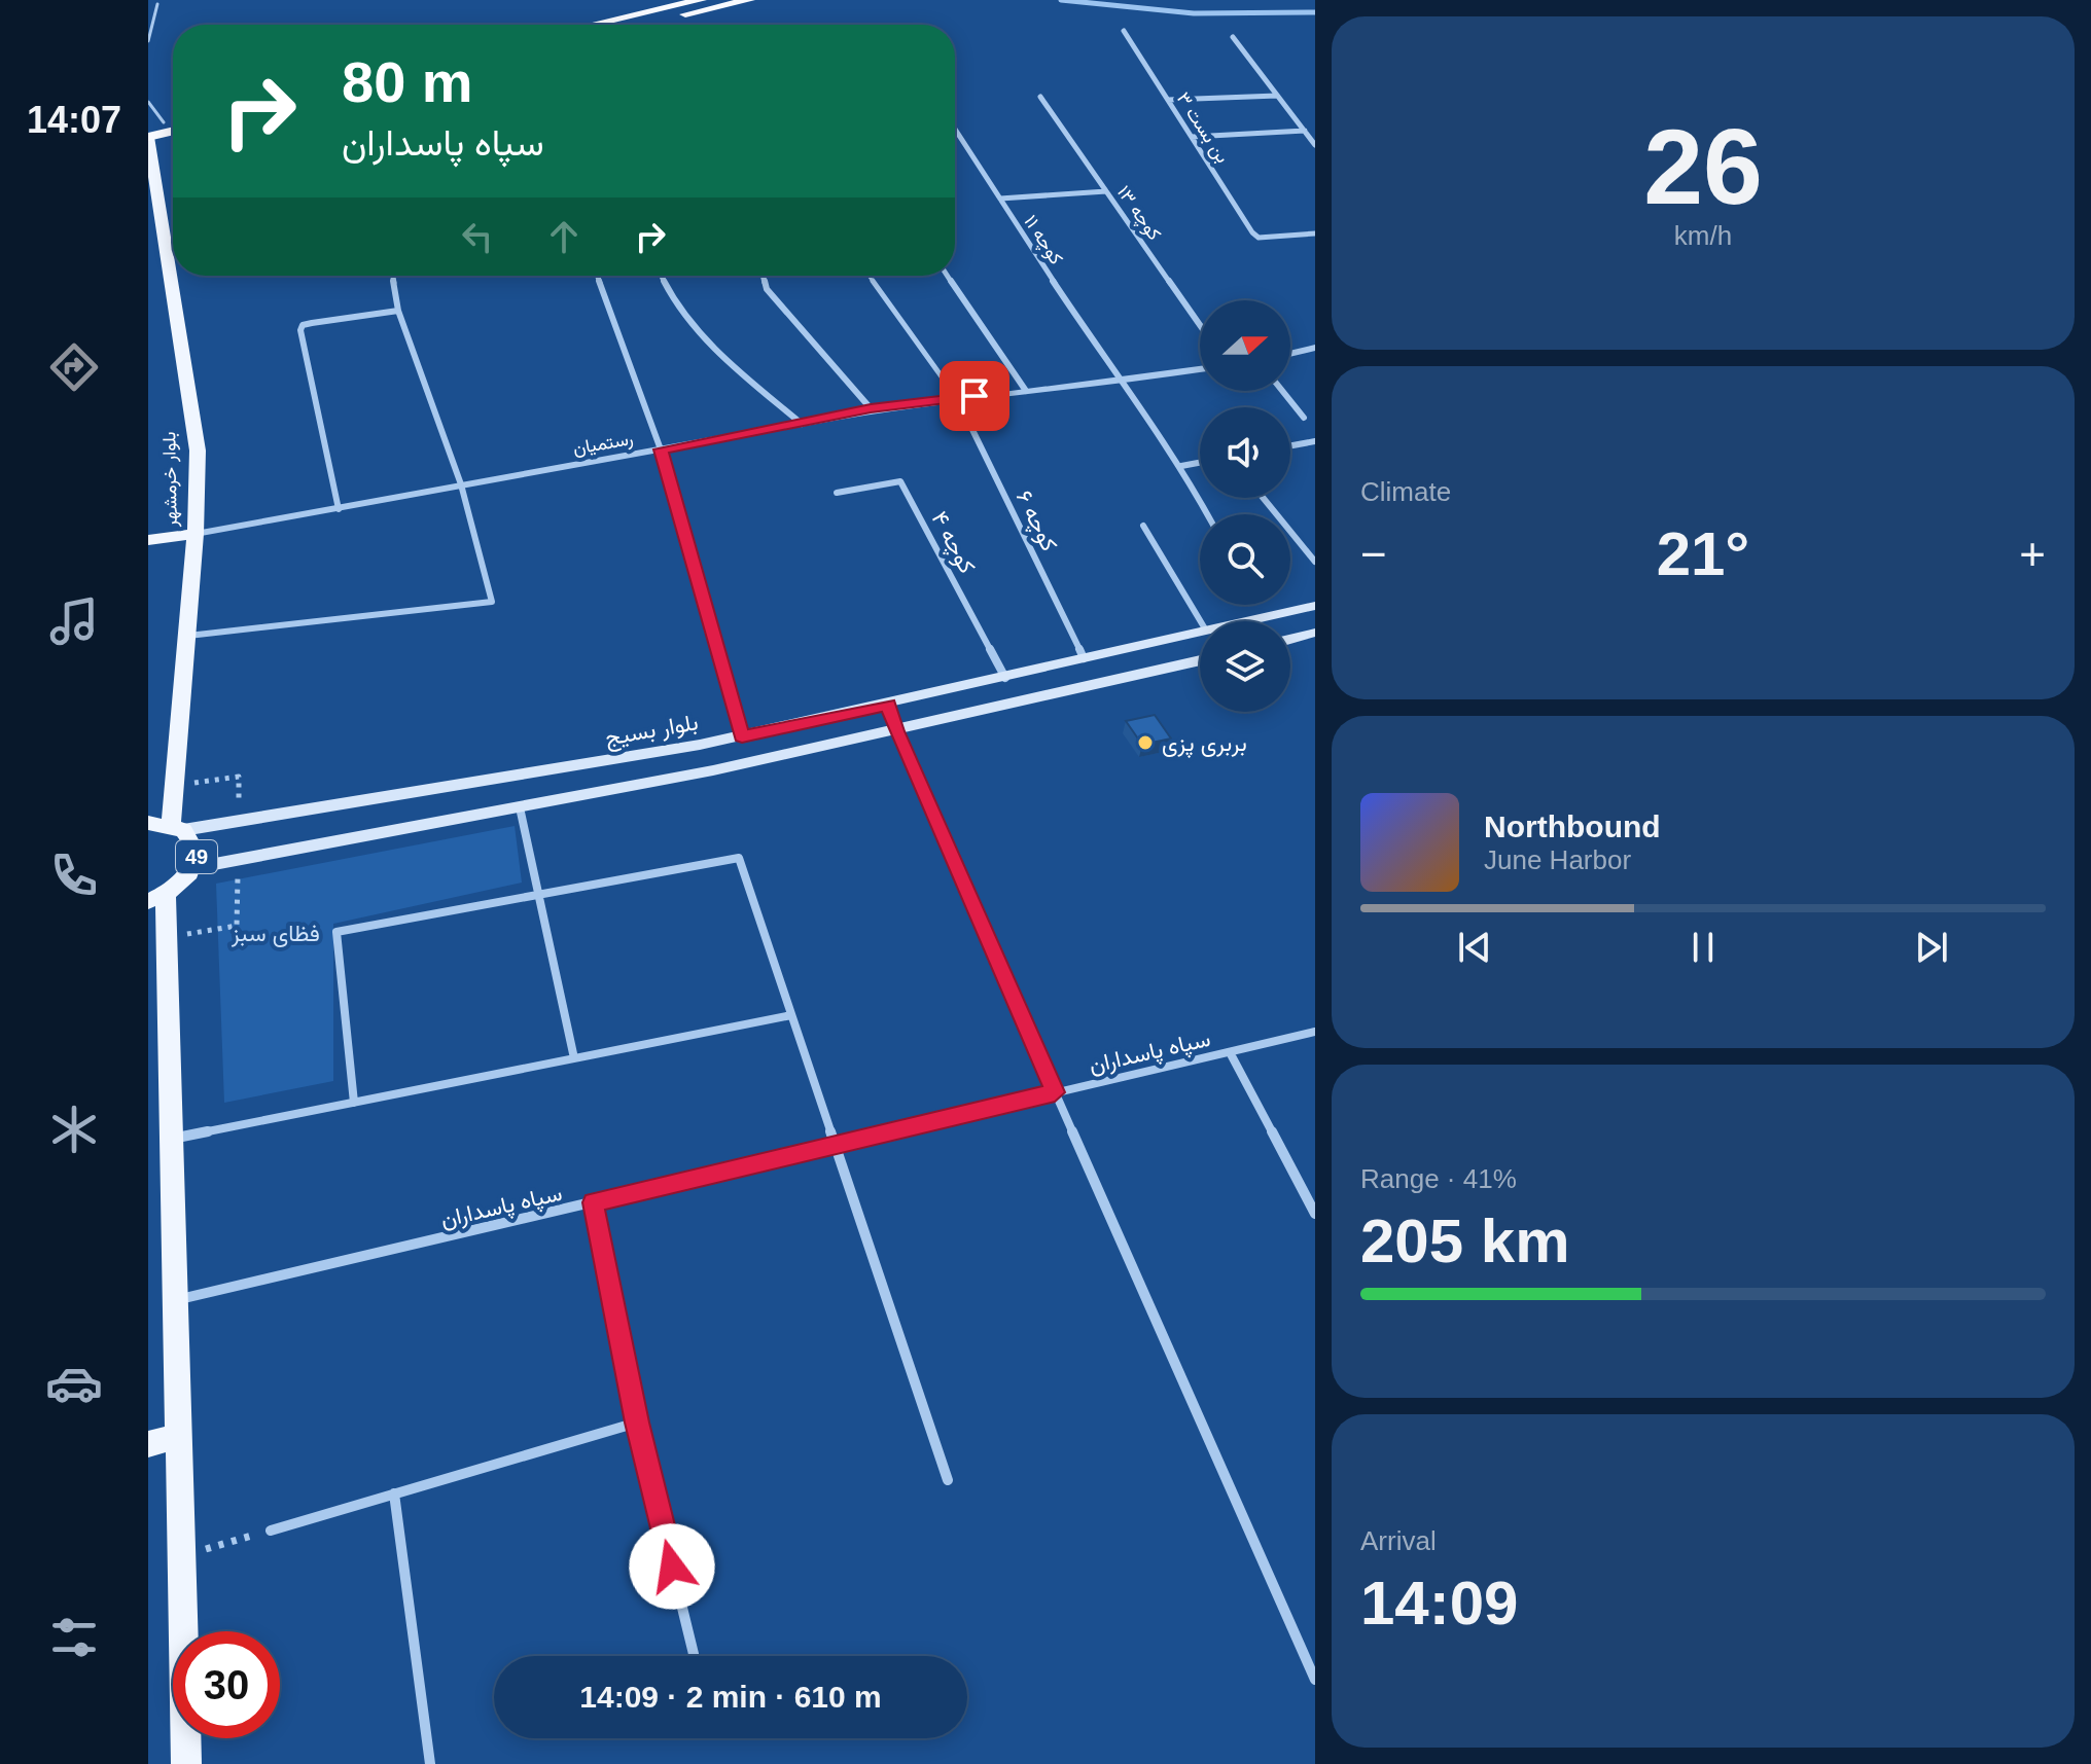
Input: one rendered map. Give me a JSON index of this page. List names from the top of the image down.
{
  "streets": {
    "main road": ["بلوار خرمشهر", "بلوار بسیج", "49"],
    "street": [
      "بن بست ۳",
      "کوچه ۱۳",
      "کوچه ۱۱",
      "رستمیان",
      "کوچه ۶",
      "کوچه ۴",
      "سپاه پاسداران"
    ]
  },
  "crossings": [
    ["کوچه ۱۱", "رستمیان"],
    ["رستمیان", "بلوار خرمشهر"],
    ["رستمیان", "کوچه ۶"],
    ["بلوار خرمشهر", "بلوار بسیج"],
    ["بلوار خرمشهر", "49"],
    ["کوچه ۶", "بلوار بسیج"],
    ["کوچه ۴", "بلوار بسیج"],
    ["بلوار بسیج", "49"]
  ],
  "parks": ["فظای سبز"],
  "places": ["بربری پزی"],
  "north": "right",
  "page": {
    "tabs": "14:07",
    "tile": [
      ["26", "km/h"],
      "Climate",
      ["Range · 41%", "205 km"],
      ["Arrival", "14:09"]
    ],
    "turn": ["80 m", "سپاه پاسداران"],
    "heat": ["−", "21°", "+"],
    "song": ["Northbound", "June Harbor"],
    "limit": "30",
    "trip": "14:09 · 2 min · 610 m"
  }
}
